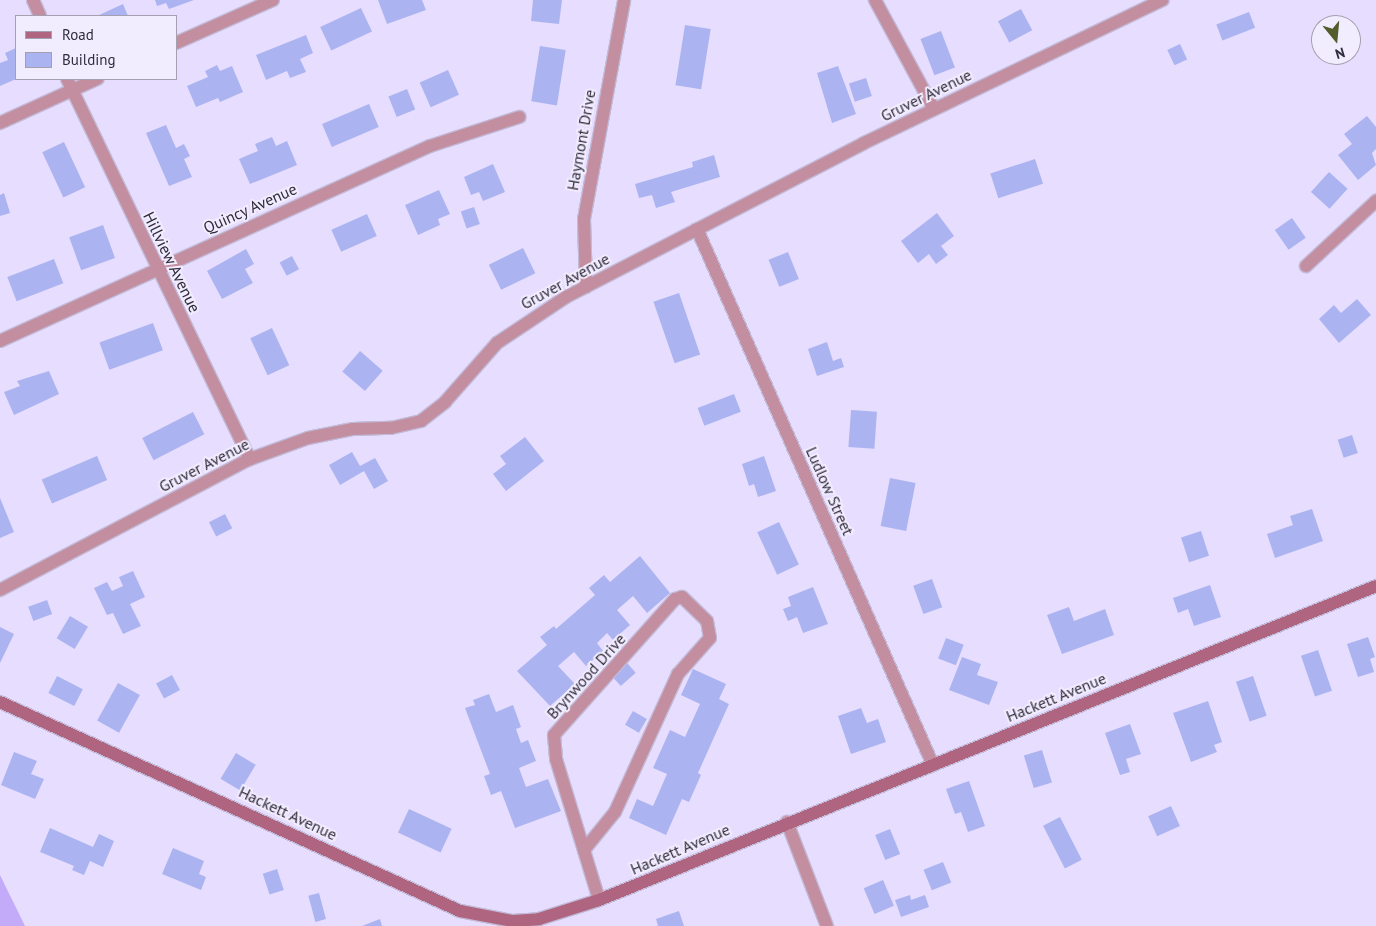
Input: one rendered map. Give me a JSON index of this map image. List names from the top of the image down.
{
  "streets": {
    "main road": ["Hackett Avenue"],
    "street": [
      "Gruver Avenue",
      "Haymont Drive",
      "Quincy Avenue",
      "Hillview Avenue",
      "Ludlow Street",
      "Brynwood Drive"
    ]
  },
  "crossings": [
    ["Gruver Avenue", "Haymont Drive"],
    ["Gruver Avenue", "Hillview Avenue"],
    ["Gruver Avenue", "Ludlow Street"],
    ["Quincy Avenue", "Hillview Avenue"],
    ["Ludlow Street", "Hackett Avenue"],
    ["Brynwood Drive", "Hackett Avenue"]
  ],
  "legend": ["Road", "Building"],
  "north": "bottom"
}
